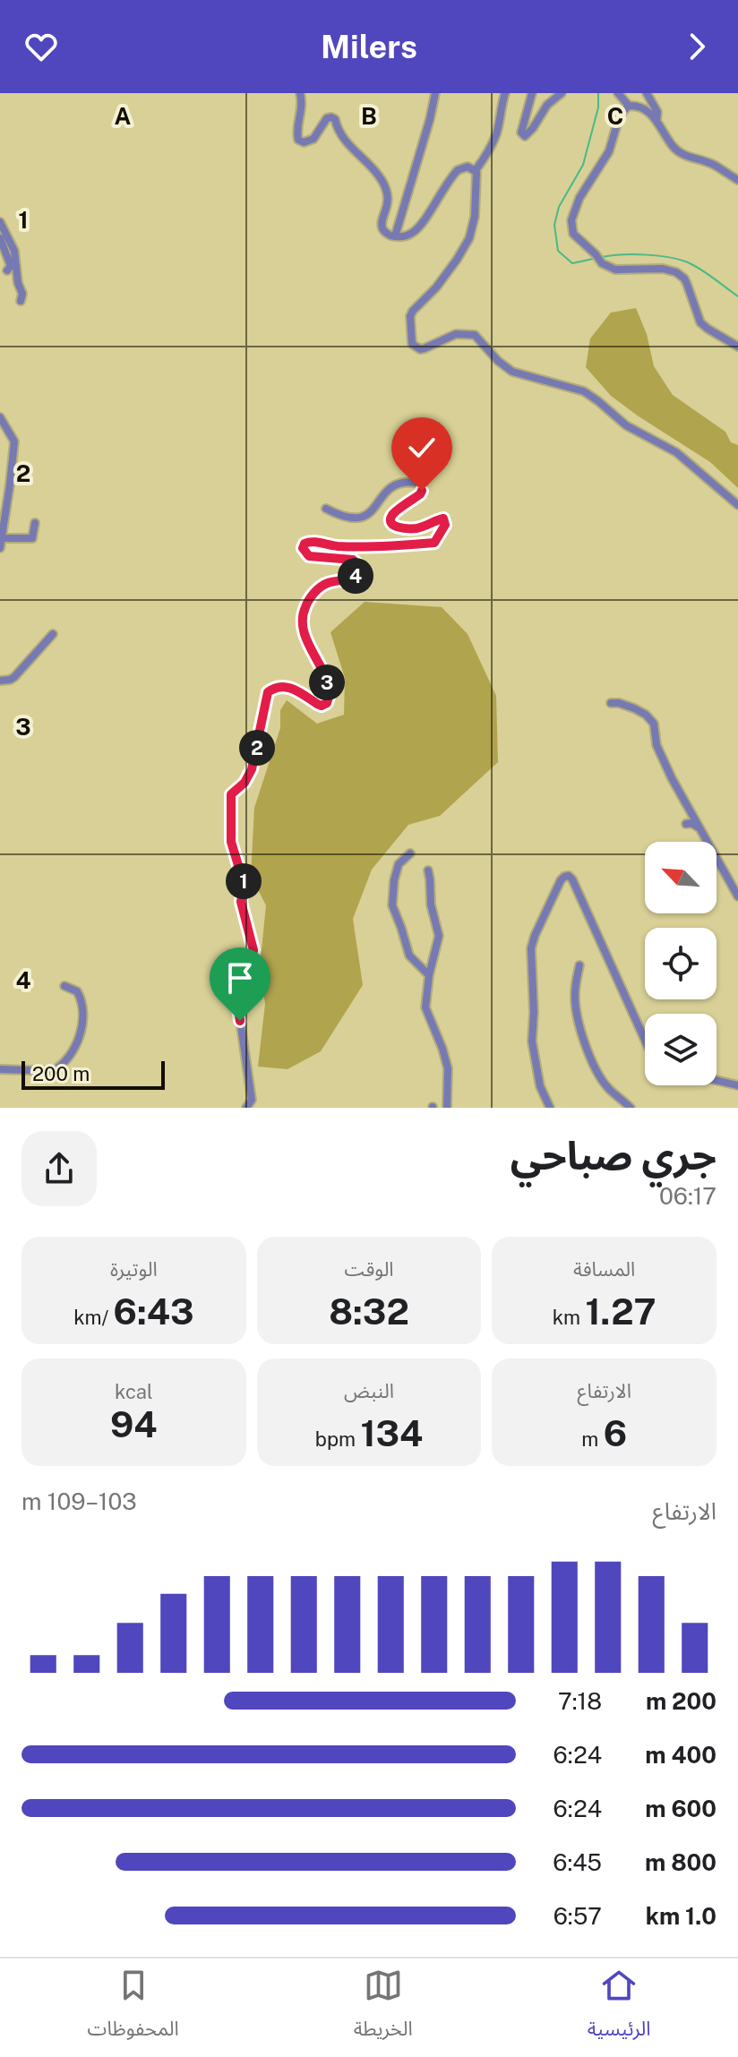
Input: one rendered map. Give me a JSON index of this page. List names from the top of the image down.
{
  "scale_bar": "200 m",
  "north": "top left",
  "page": {
    "header": "Milers",
    "pins": [
      "4",
      "3",
      "2",
      "1"
    ],
    "scale": "200 m",
    "heading": ["جري صباحي", "06:17"],
    "stats": [
      ["المسافة", "1.27 km"],
      ["الوقت", "8:32"],
      ["الوتيرة", "6:43 /km"],
      ["الارتفاع", "6 m"],
      ["النبض", "134 bpm"],
      ["kcal", "94"]
    ],
    "chart": ["الارتفاع", "103–109 m"],
    "list": [
      {
        "name": "200 m",
        "note": "7:18"
      },
      {
        "name": "400 m",
        "note": "6:24"
      },
      {
        "name": "600 m",
        "note": "6:24"
      },
      {
        "name": "800 m",
        "note": "6:45"
      },
      {
        "name": "1.0 km",
        "note": "6:57"
      }
    ],
    "tabs": ["الرئيسية", "الخريطة", "المحفوظات"]
  },
  "grid": {
    "columns": ["A", "B", "C"],
    "rows": [
      "1",
      "2",
      "3",
      "4"
    ]
  }
}
